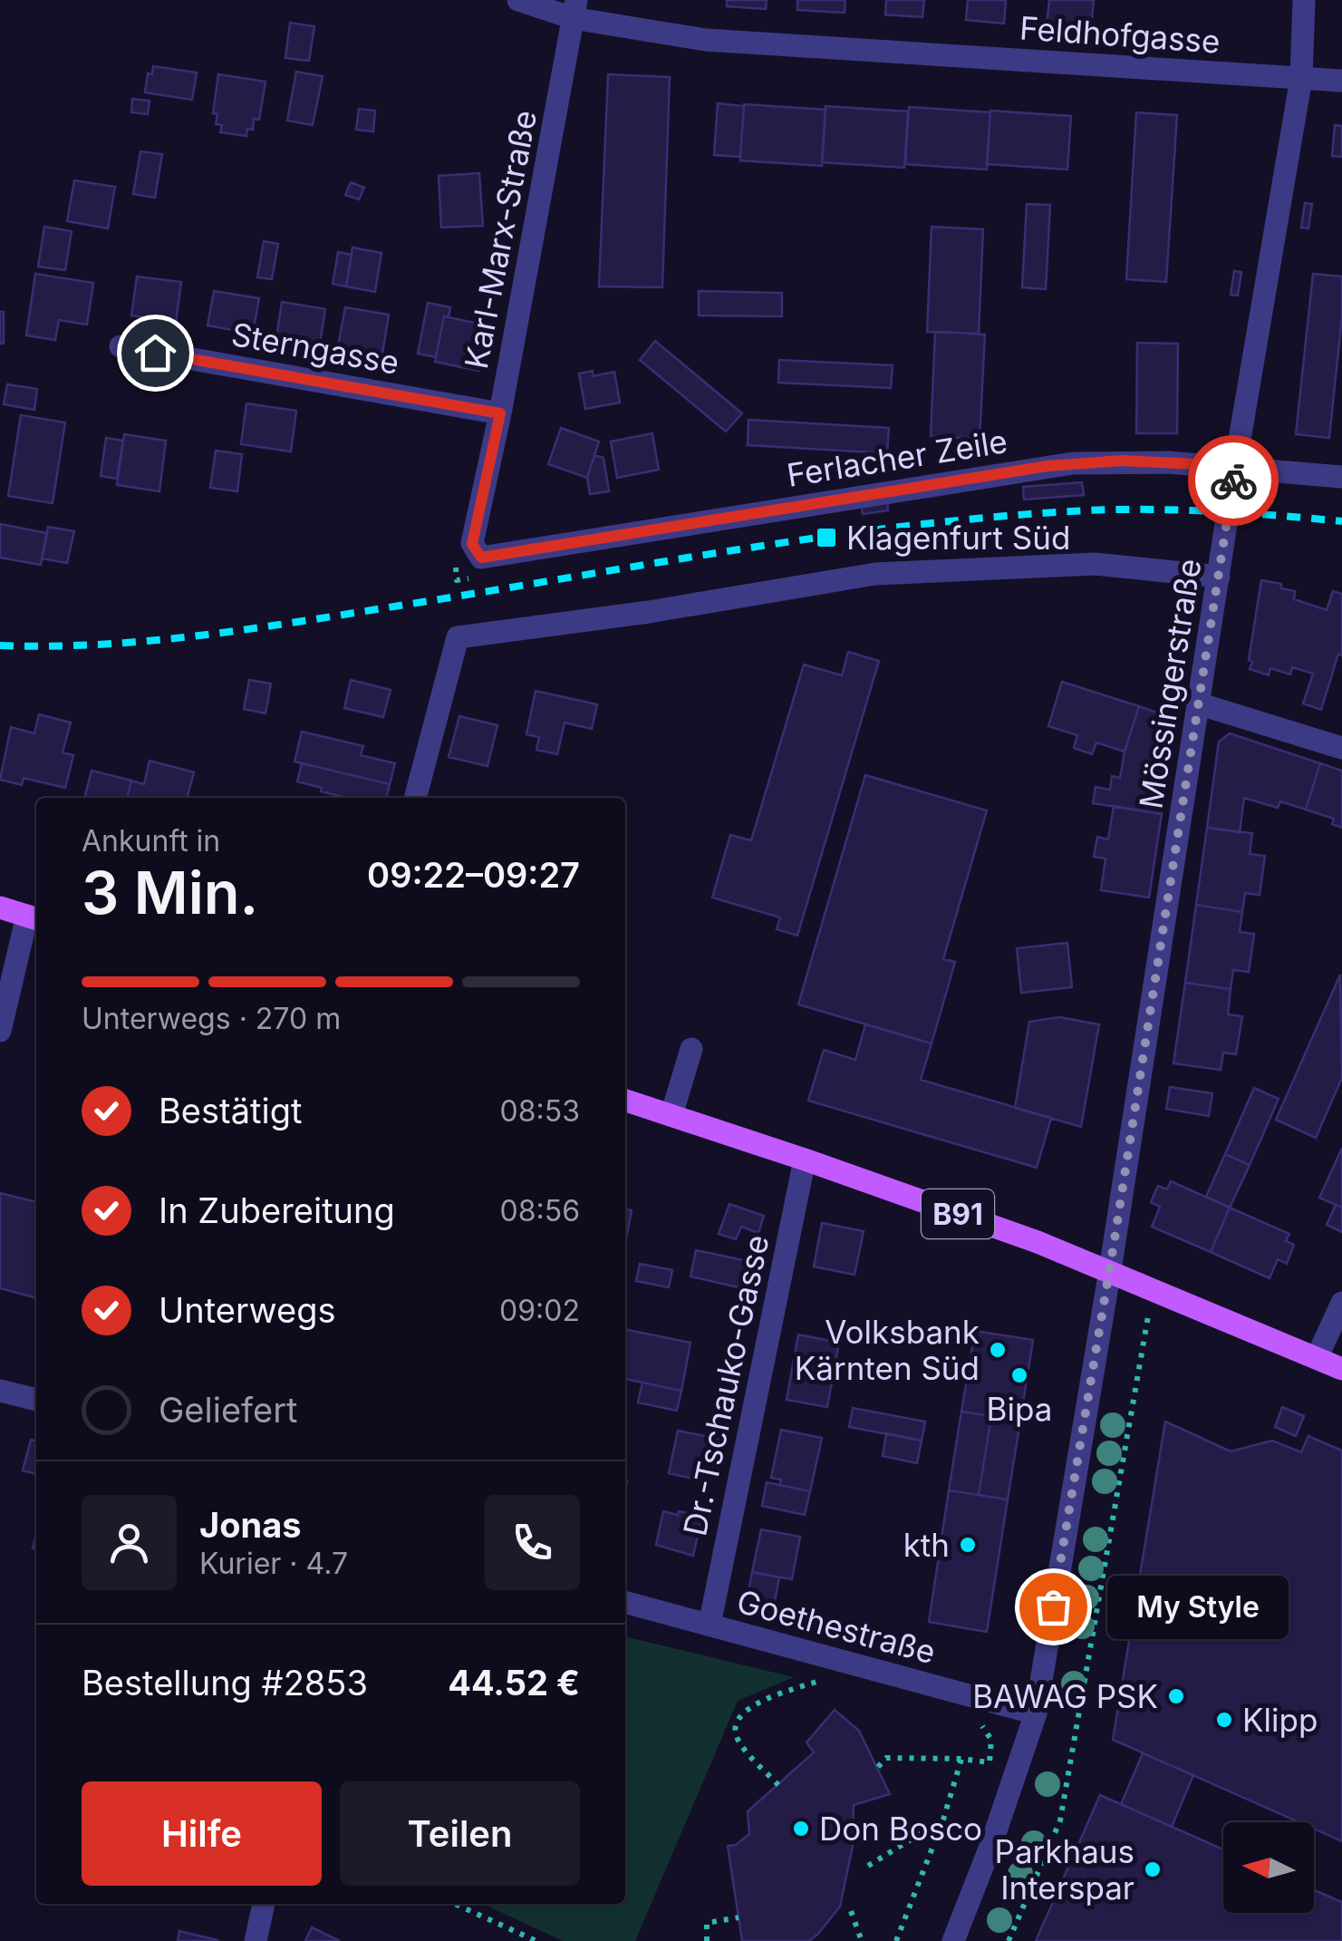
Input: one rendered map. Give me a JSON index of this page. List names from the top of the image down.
{
  "streets": {
    "main road": ["B91"],
    "street": [
      "Feldhofgasse",
      "Karl-Marx-Straße",
      "Sterngasse",
      "Ferlacher Zeile",
      "Mössingerstraße",
      "Dr.-Tschauko-Gasse",
      "Goethestraße"
    ]
  },
  "crossings": [
    ["Feldhofgasse", "Karl-Marx-Straße"],
    ["Feldhofgasse", "Mössingerstraße"],
    ["Karl-Marx-Straße", "Sterngasse"],
    ["Karl-Marx-Straße", "Ferlacher Zeile"],
    ["Ferlacher Zeile", "Mössingerstraße"],
    ["Mössingerstraße", "B91"],
    ["Mössingerstraße", "Goethestraße"],
    ["B91", "Dr.-Tschauko-Gasse"],
    ["Dr.-Tschauko-Gasse", "Goethestraße"]
  ],
  "places": {
    "transit": ["Klagenfurt Süd"],
    "other": [
      "Volksbank Kärnten Süd",
      "Bipa",
      "kth",
      "My Style",
      "BAWAG PSK",
      "Klipp",
      "Don Bosco",
      "Parkhaus Interspar"
    ]
  },
  "north": "left",
  "page": {
    "heading": ["3 Min.", "Ankunft in", "09:22–09:27"],
    "panel": [
      "Jonas",
      "Kurier · 4.7",
      "Bestellung #2853",
      "44.52 €"
    ],
    "bar": "Unterwegs · 270 m",
    "list": [
      ["Bestätigt", "08:53"],
      ["In Zubereitung", "08:56"],
      ["Unterwegs", "09:02"],
      "Geliefert"
    ],
    "bubble": "My Style",
    "buttons": ["Hilfe", "Teilen"]
  }
}
